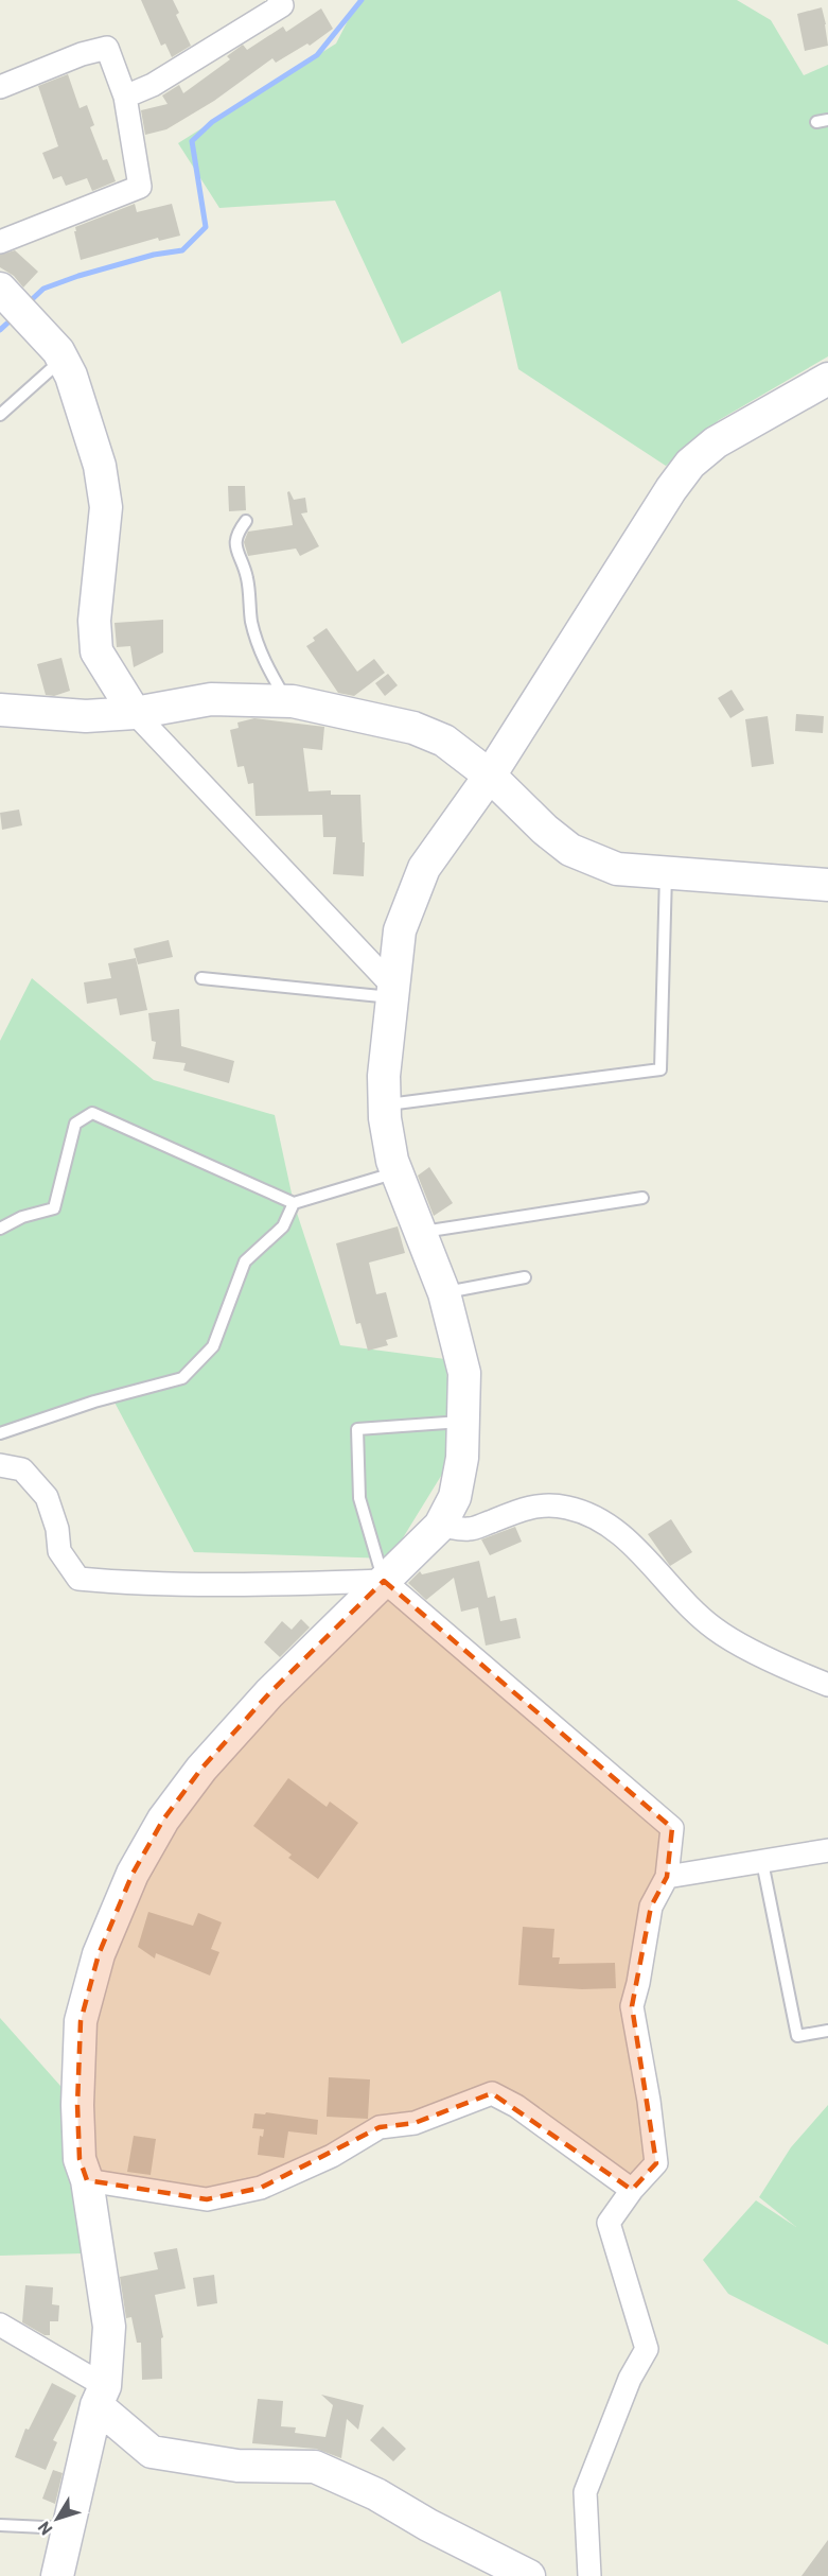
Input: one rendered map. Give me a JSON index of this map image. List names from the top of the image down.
{
  "north": "bottom left"
}
